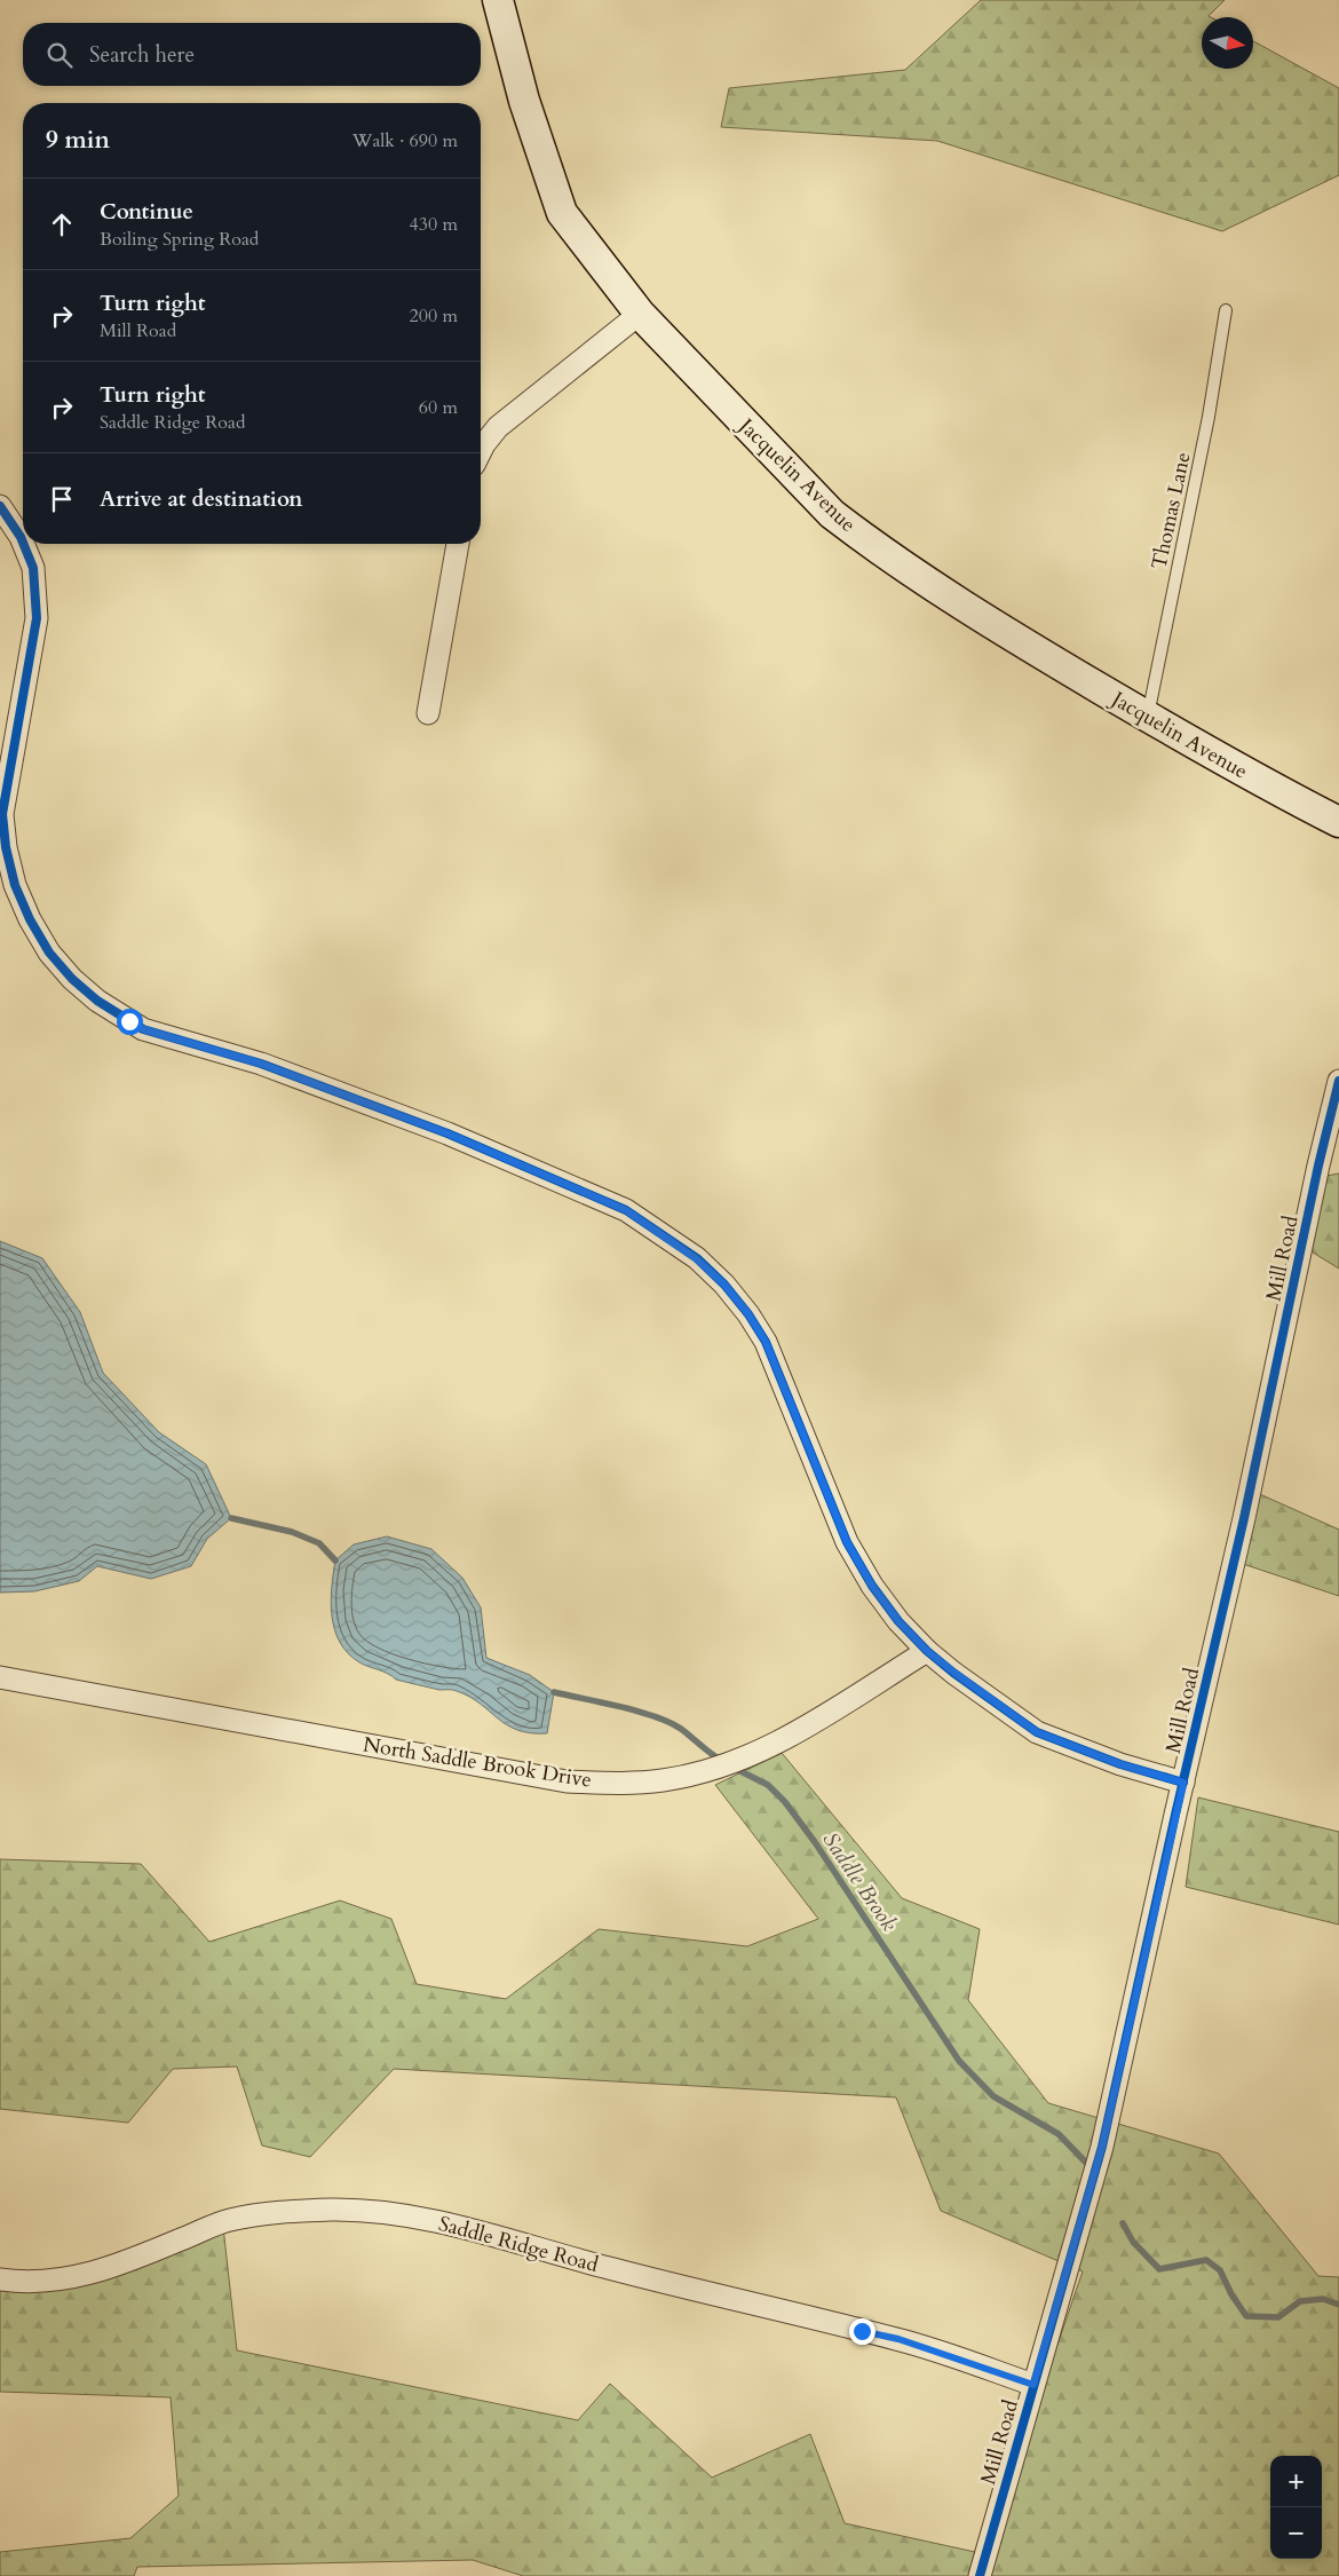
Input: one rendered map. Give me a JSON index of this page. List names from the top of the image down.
{
  "streets": {
    "main road": ["Jacquelin Avenue"],
    "street": ["Mill Road", "North Saddle Brook Drive", "Saddle Ridge Road"],
    "lane": ["Thomas Lane"]
  },
  "crossings": [
    ["Jacquelin Avenue", "Thomas Lane"],
    ["Mill Road", "Saddle Ridge Road"]
  ],
  "water": ["Saddle Brook"],
  "north": "right",
  "page": {
    "search": "Search here",
    "heading": ["9 min", "Walk · 690 m"],
    "list": [
      ["Continue", "Boiling Spring Road", "430 m"],
      ["Turn right", "Mill Road", "200 m"],
      ["Turn right", "Saddle Ridge Road", "60 m"],
      "Arrive at destination"
    ],
    "map_buttons": ["+", "−"]
  }
}
